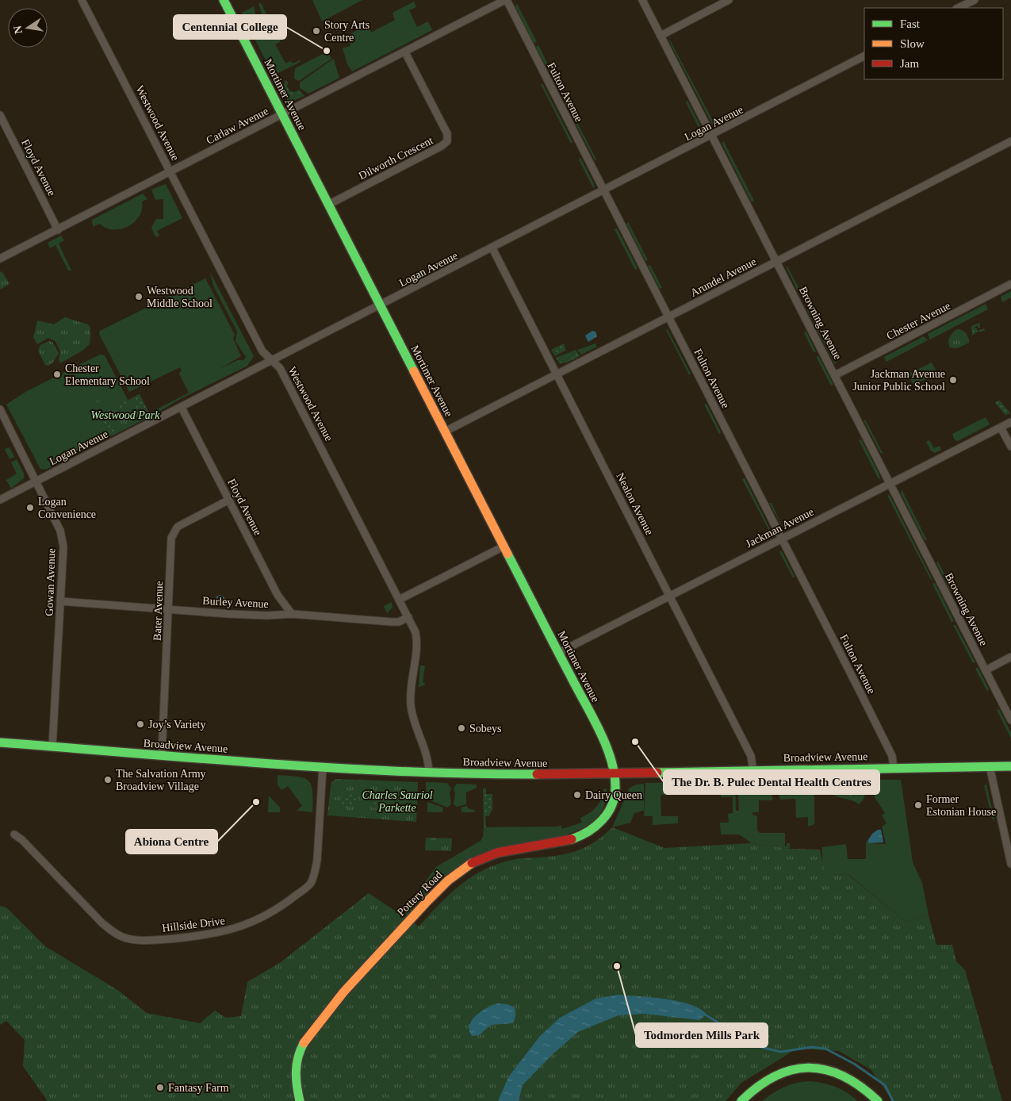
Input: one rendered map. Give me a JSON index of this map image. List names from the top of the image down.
{
  "streets": {
    "main road": ["Mortimer Avenue", "Broadview Avenue", "Pottery Road"],
    "street": [
      "Fulton Avenue",
      "Westwood Avenue",
      "Logan Avenue",
      "Carlaw Avenue",
      "Dilworth Crescent",
      "Floyd Avenue",
      "Arundel Avenue",
      "Chester Avenue",
      "Browning Avenue",
      "Nealon Avenue",
      "Jackman Avenue",
      "Gowan Avenue",
      "Burley Avenue",
      "Bater Avenue",
      "Hillside Drive"
    ]
  },
  "crossings": [
    ["Fulton Avenue", "Logan Avenue"],
    ["Fulton Avenue", "Carlaw Avenue"],
    ["Fulton Avenue", "Arundel Avenue"],
    ["Fulton Avenue", "Jackman Avenue"],
    ["Fulton Avenue", "Broadview Avenue"],
    ["Mortimer Avenue", "Logan Avenue"],
    ["Mortimer Avenue", "Carlaw Avenue"],
    ["Mortimer Avenue", "Dilworth Crescent"],
    ["Mortimer Avenue", "Arundel Avenue"],
    ["Mortimer Avenue", "Jackman Avenue"],
    ["Mortimer Avenue", "Broadview Avenue"],
    ["Mortimer Avenue", "Pottery Road"],
    ["Westwood Avenue", "Logan Avenue"],
    ["Westwood Avenue", "Carlaw Avenue"],
    ["Westwood Avenue", "Burley Avenue"],
    ["Westwood Avenue", "Broadview Avenue"],
    ["Logan Avenue", "Floyd Avenue"],
    ["Logan Avenue", "Browning Avenue"],
    ["Logan Avenue", "Nealon Avenue"],
    ["Logan Avenue", "Gowan Avenue"],
    ["Carlaw Avenue", "Dilworth Crescent"],
    ["Carlaw Avenue", "Floyd Avenue"],
    ["Floyd Avenue", "Burley Avenue"],
    ["Floyd Avenue", "Bater Avenue"],
    ["Arundel Avenue", "Browning Avenue"],
    ["Arundel Avenue", "Nealon Avenue"],
    ["Chester Avenue", "Browning Avenue"],
    ["Browning Avenue", "Jackman Avenue"],
    ["Nealon Avenue", "Jackman Avenue"],
    ["Nealon Avenue", "Broadview Avenue"],
    ["Gowan Avenue", "Burley Avenue"],
    ["Gowan Avenue", "Broadview Avenue"],
    ["Burley Avenue", "Bater Avenue"],
    ["Bater Avenue", "Broadview Avenue"],
    ["Broadview Avenue", "Pottery Road"],
    ["Broadview Avenue", "Hillside Drive"]
  ],
  "parks": ["Westwood Park", "Charles Sauriol Parkette"],
  "places": [
    "Story Arts Centre",
    "Centennial College",
    "Westwood Middle School",
    "Chester Elementary School",
    "Jackman Avenue Junior Public School",
    "Logan Convenience",
    "Joy’s Variety",
    "Sobeys",
    "The Dr. B. Pulec Dental Health Centres",
    "The Salvation Army Broadview Village",
    "Dairy Queen",
    "Abiona Centre",
    "Former Estonian House",
    "Todmorden Mills Park",
    "Fantasy Farm"
  ],
  "legend": ["Fast", "Slow", "Jam"],
  "north": "left"
}
